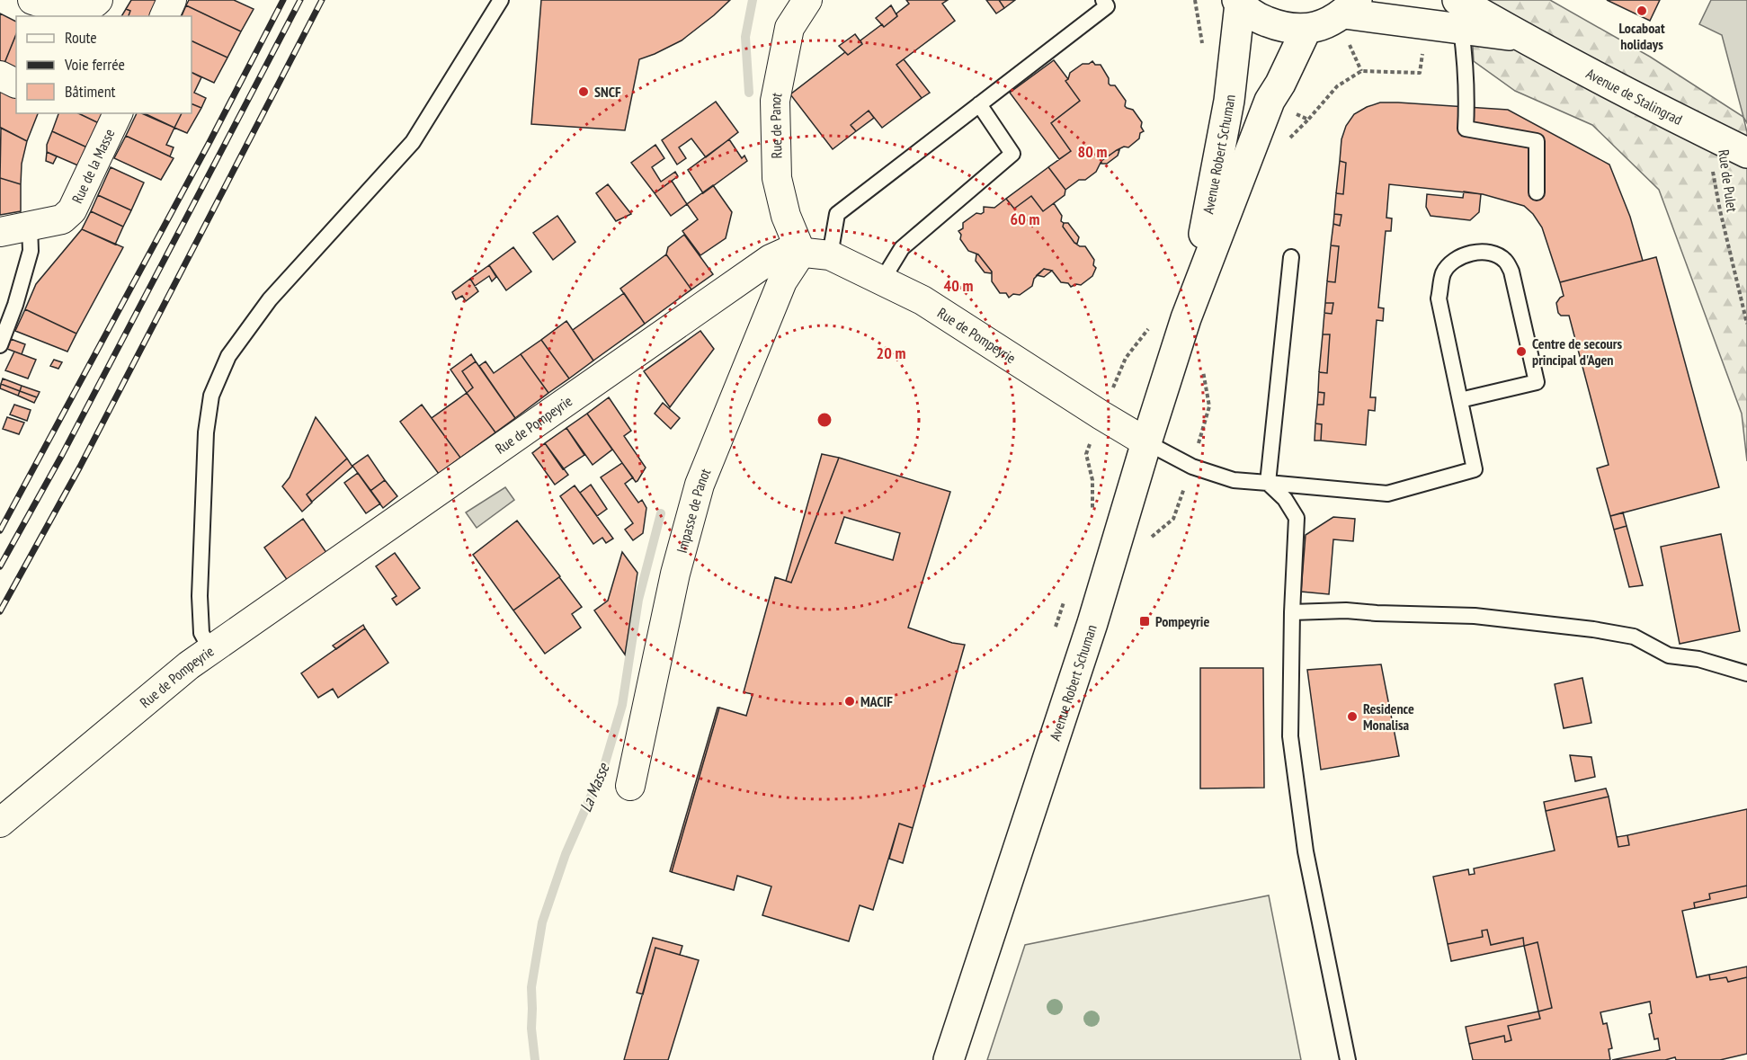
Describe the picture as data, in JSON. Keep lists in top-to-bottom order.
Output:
{
  "streets": {
    "main road": ["Avenue de Stalingrad", "Avenue Robert Schuman"],
    "street": [
      "Rue de Panot",
      "Rue de la Masse",
      "Rue de Pompeyrie",
      "Impasse de Panot"
    ],
    "path": ["Rue de Pulet"]
  },
  "crossings": [
    ["Avenue de Stalingrad", "Rue de Pulet"],
    ["Rue de Panot", "Rue de Pompeyrie"],
    ["Rue de Panot", "Impasse de Panot"],
    ["Avenue Robert Schuman", "Rue de Pompeyrie"],
    ["Rue de Pompeyrie", "Impasse de Panot"]
  ],
  "water": ["La Masse"],
  "places": {
    "other": [
      "Locaboat holidays",
      "SNCF",
      "Centre de secours principal d'Agen",
      "MACIF",
      "Residence Monalisa"
    ],
    "transit": ["Pompeyrie"]
  },
  "legend": ["Route", "Voie ferrée", "Bâtiment"],
  "rings": [
    "80 m",
    "60 m",
    "40 m",
    "20 m"
  ]
}
